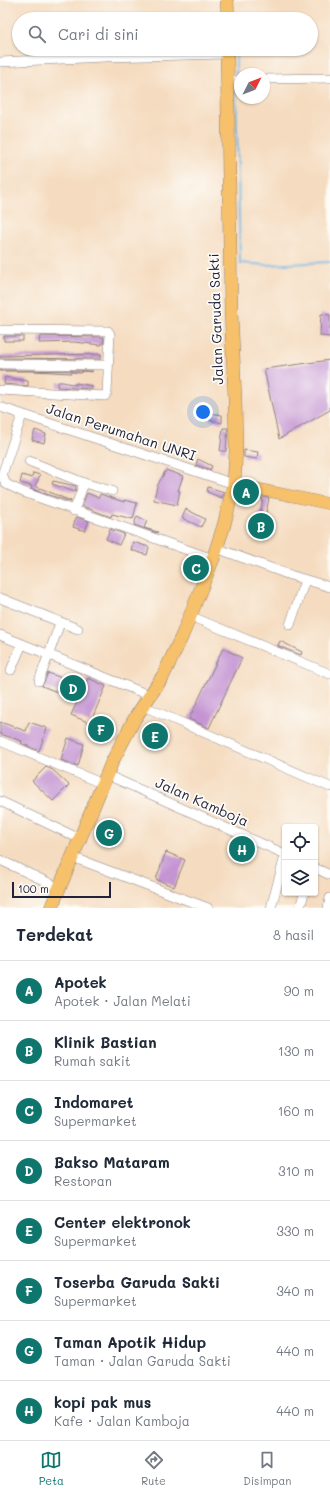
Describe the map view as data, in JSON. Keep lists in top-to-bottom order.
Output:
{
  "streets": {
    "highway": ["Jalan Garuda Sakti"],
    "street": ["Jalan Perumahan UNRI", "Jalan Kamboja"]
  },
  "crossings": [
    ["Jalan Garuda Sakti", "Jalan Perumahan UNRI"],
    ["Jalan Garuda Sakti", "Jalan Kamboja"]
  ],
  "scale_bar": "100 m",
  "north": "top right",
  "page": {
    "search": "Cari di sini",
    "pins": [
      "A",
      "B",
      "C",
      "D",
      "F",
      "E",
      "G",
      "H"
    ],
    "scale": "100 m",
    "heading": ["Terdekat", "8 hasil"],
    "list": [
      {
        "mark": "A",
        "name": "Apotek",
        "note": "Apotek · Jalan Melati",
        "value": "90 m"
      },
      {
        "mark": "B",
        "name": "Klinik Bastian",
        "note": "Rumah sakit",
        "value": "130 m"
      },
      {
        "mark": "C",
        "name": "Indomaret",
        "note": "Supermarket",
        "value": "160 m"
      },
      {
        "mark": "D",
        "name": "Bakso Mataram",
        "note": "Restoran",
        "value": "310 m"
      },
      {
        "mark": "E",
        "name": "Center elektronok",
        "note": "Supermarket",
        "value": "330 m"
      },
      {
        "mark": "F",
        "name": "Toserba Garuda Sakti",
        "note": "Supermarket",
        "value": "340 m"
      },
      {
        "mark": "G",
        "name": "Taman Apotik Hidup",
        "note": "Taman · Jalan Garuda Sakti",
        "value": "440 m"
      },
      {
        "mark": "H",
        "name": "kopi pak mus",
        "note": "Kafe · Jalan Kamboja",
        "value": "440 m"
      }
    ],
    "nav": ["Peta", "Rute", "Disimpan"]
  }
}
